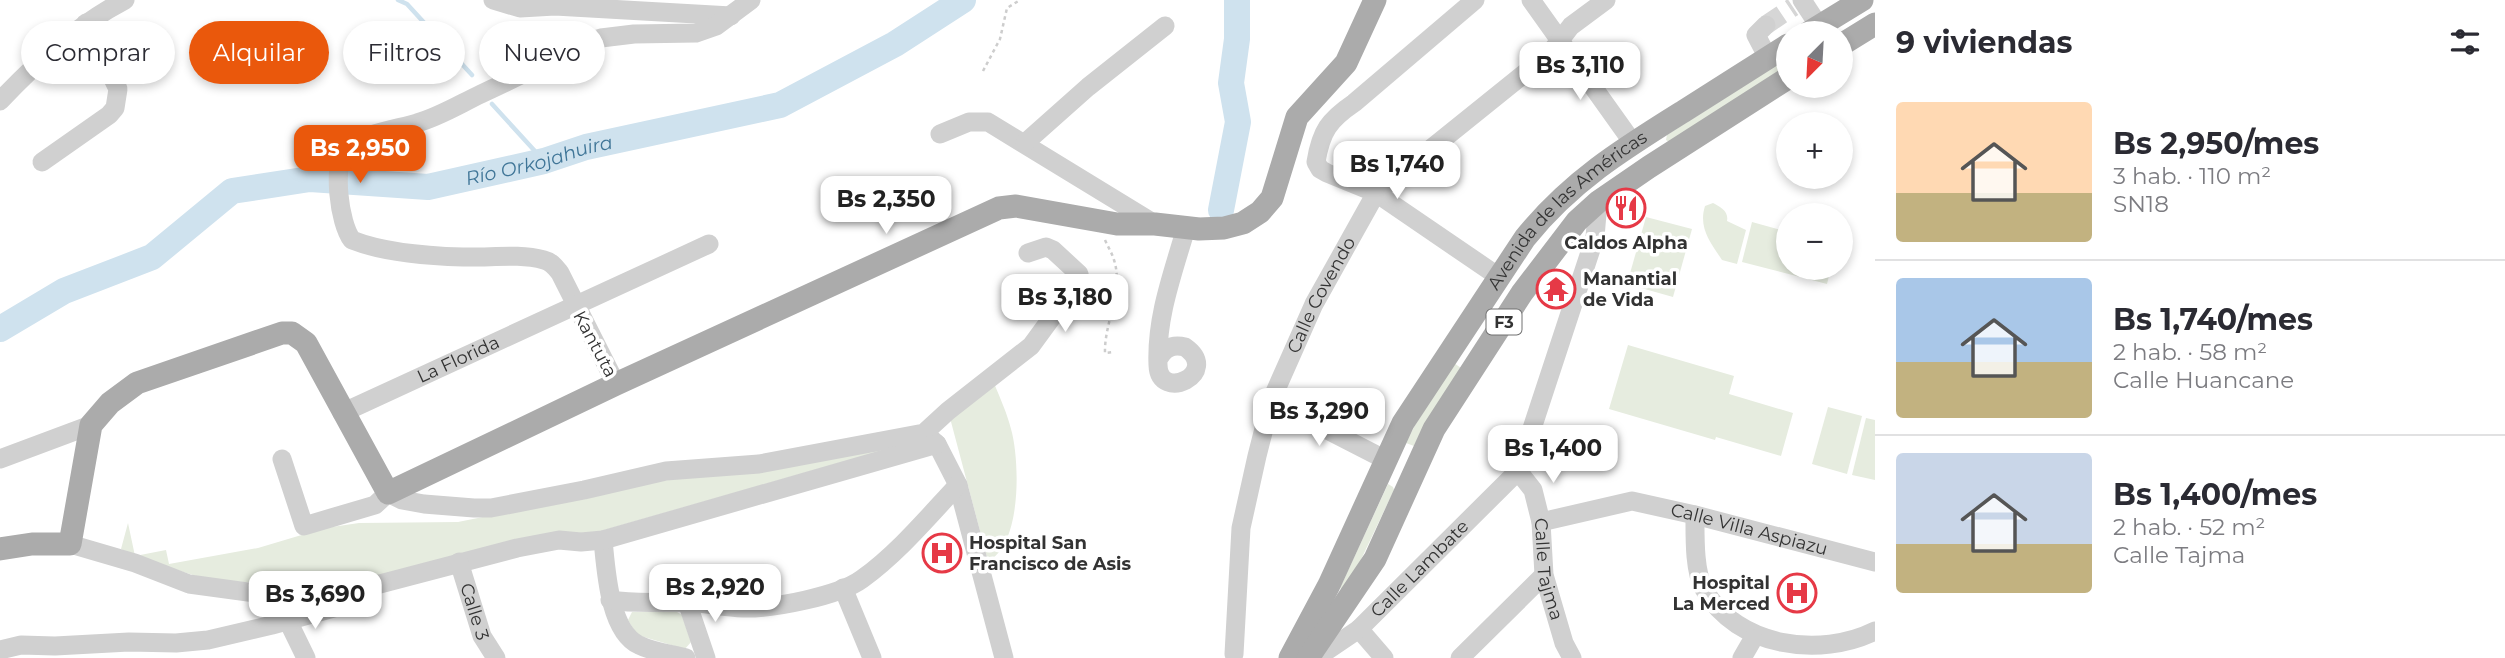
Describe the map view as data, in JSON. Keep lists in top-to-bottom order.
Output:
{
  "streets": {
    "main road": ["Avenida de las Américas", "F3"],
    "street": [
      "Calle Covendo",
      "Kantuta",
      "La Florida",
      "Calle Villa Aspiazu",
      "Calle Lambate",
      "Calle Tajma",
      "Calle 3"
    ]
  },
  "crossings": [
    ["Avenida de las Américas", "Calle Lambate"],
    ["Kantuta", "La Florida"],
    ["Calle Villa Aspiazu", "Calle Tajma"],
    ["Calle Lambate", "Calle Tajma"]
  ],
  "water": ["Río Orkojahuira"],
  "places": {
    "restaurant": ["Caldos Alpha"],
    "temple": ["Manantial de Vida"],
    "hospital": ["Hospital San Francisco de Asis", "Hospital La Merced"]
  },
  "north": "bottom left",
  "page": {
    "heading": "9 viviendas",
    "map_buttons": ["+", "−"],
    "chip": [
      "Comprar",
      "Alquilar",
      "Filtros",
      "Nuevo"
    ],
    "price": [
      "Bs 3,110",
      "Bs 2,950",
      "Bs 1,740",
      "Bs 2,350",
      "Bs 3,180",
      "Bs 3,290",
      "Bs 1,400",
      "Bs 2,920",
      "Bs 3,690"
    ],
    "list": [
      {
        "name": "Bs 2,950/mes",
        "note": "3 hab. · 110 m² · SN18"
      },
      {
        "name": "Bs 1,740/mes",
        "note": "2 hab. · 58 m² · Calle Huancane"
      },
      {
        "name": "Bs 1,400/mes",
        "note": "2 hab. · 52 m² · Calle Tajma"
      }
    ]
  }
}
